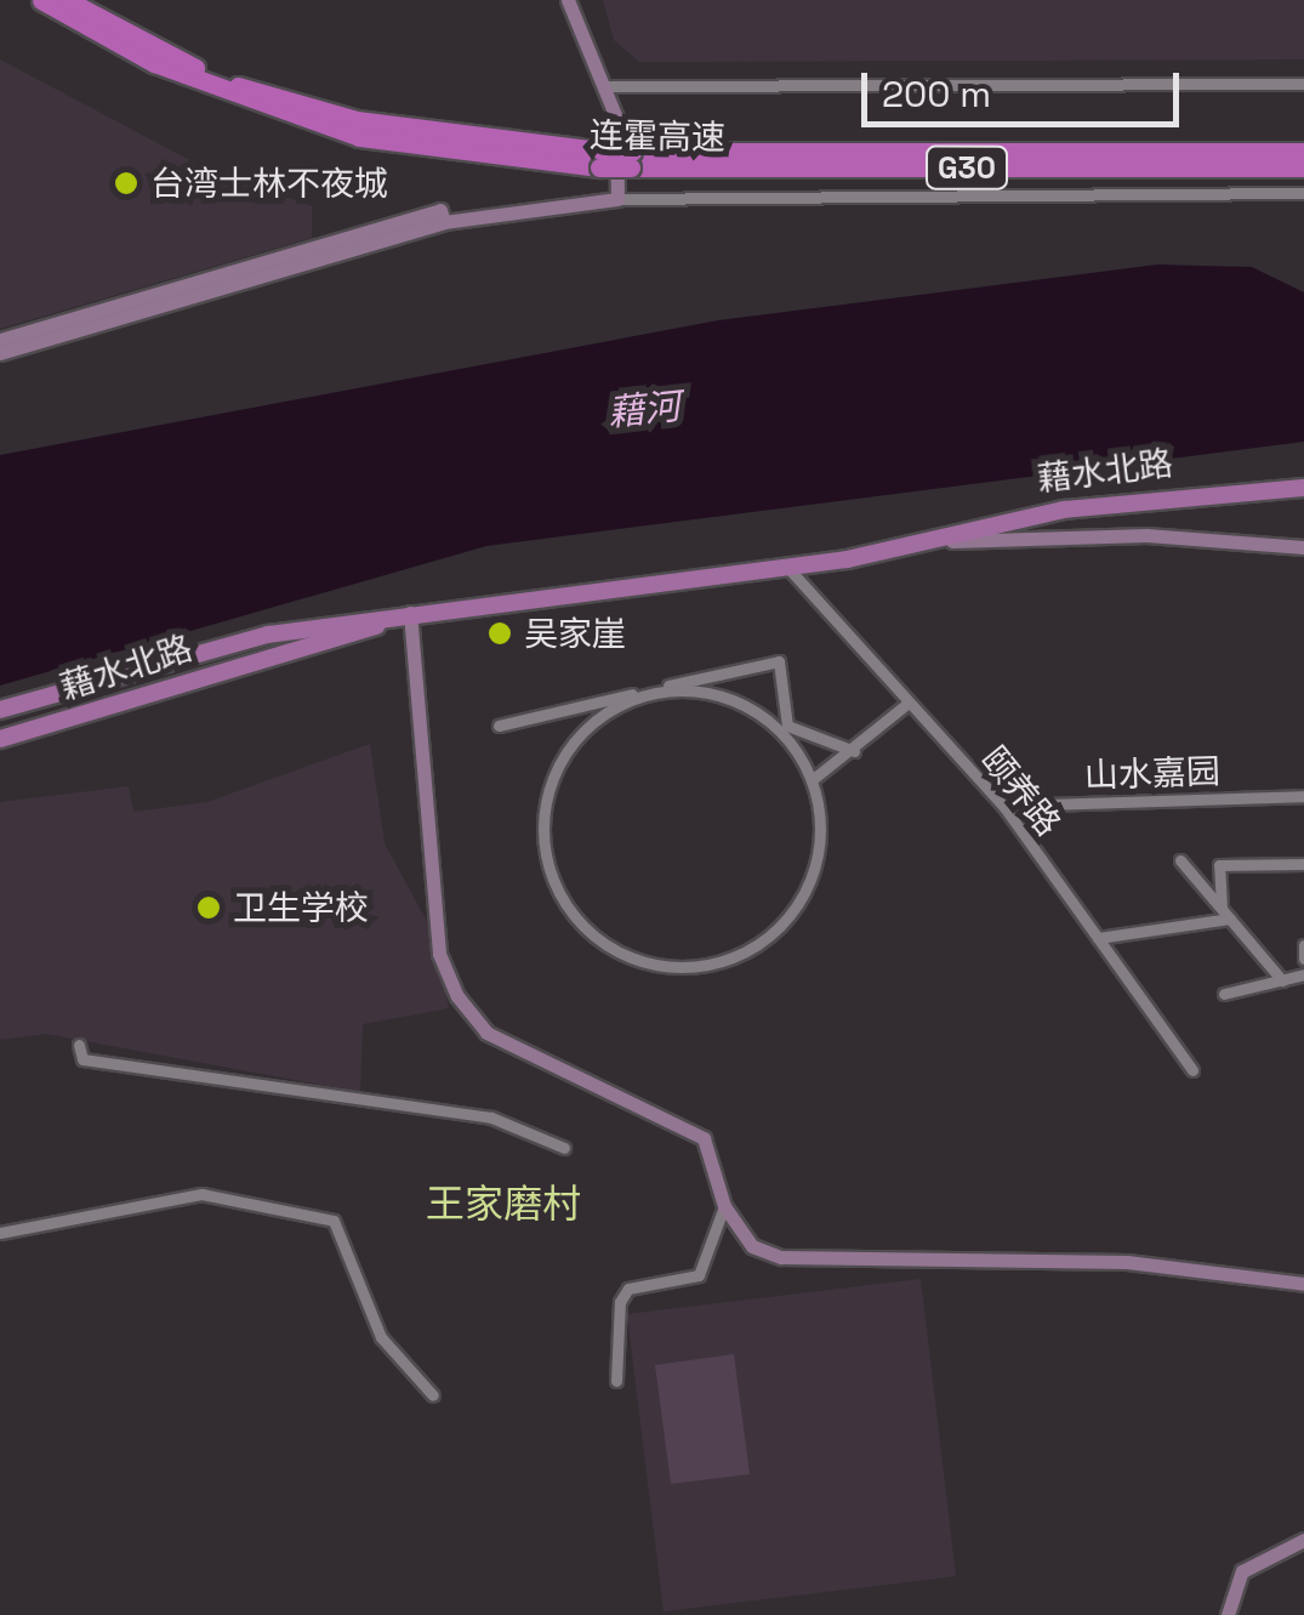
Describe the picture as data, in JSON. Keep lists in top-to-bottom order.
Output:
{
  "streets": {
    "highway": ["连霍高速", "G30"],
    "main road": ["藉水北路"],
    "street": ["山水嘉园", "颐养路"]
  },
  "crossings": [
    ["藉水北路", "颐养路"],
    ["山水嘉园", "颐养路"]
  ],
  "districts": ["王家磨村"],
  "water": ["藉河"],
  "places": ["台湾士林不夜城", "吴家崖", "卫生学校"],
  "scale_bar": "200 m"
}
